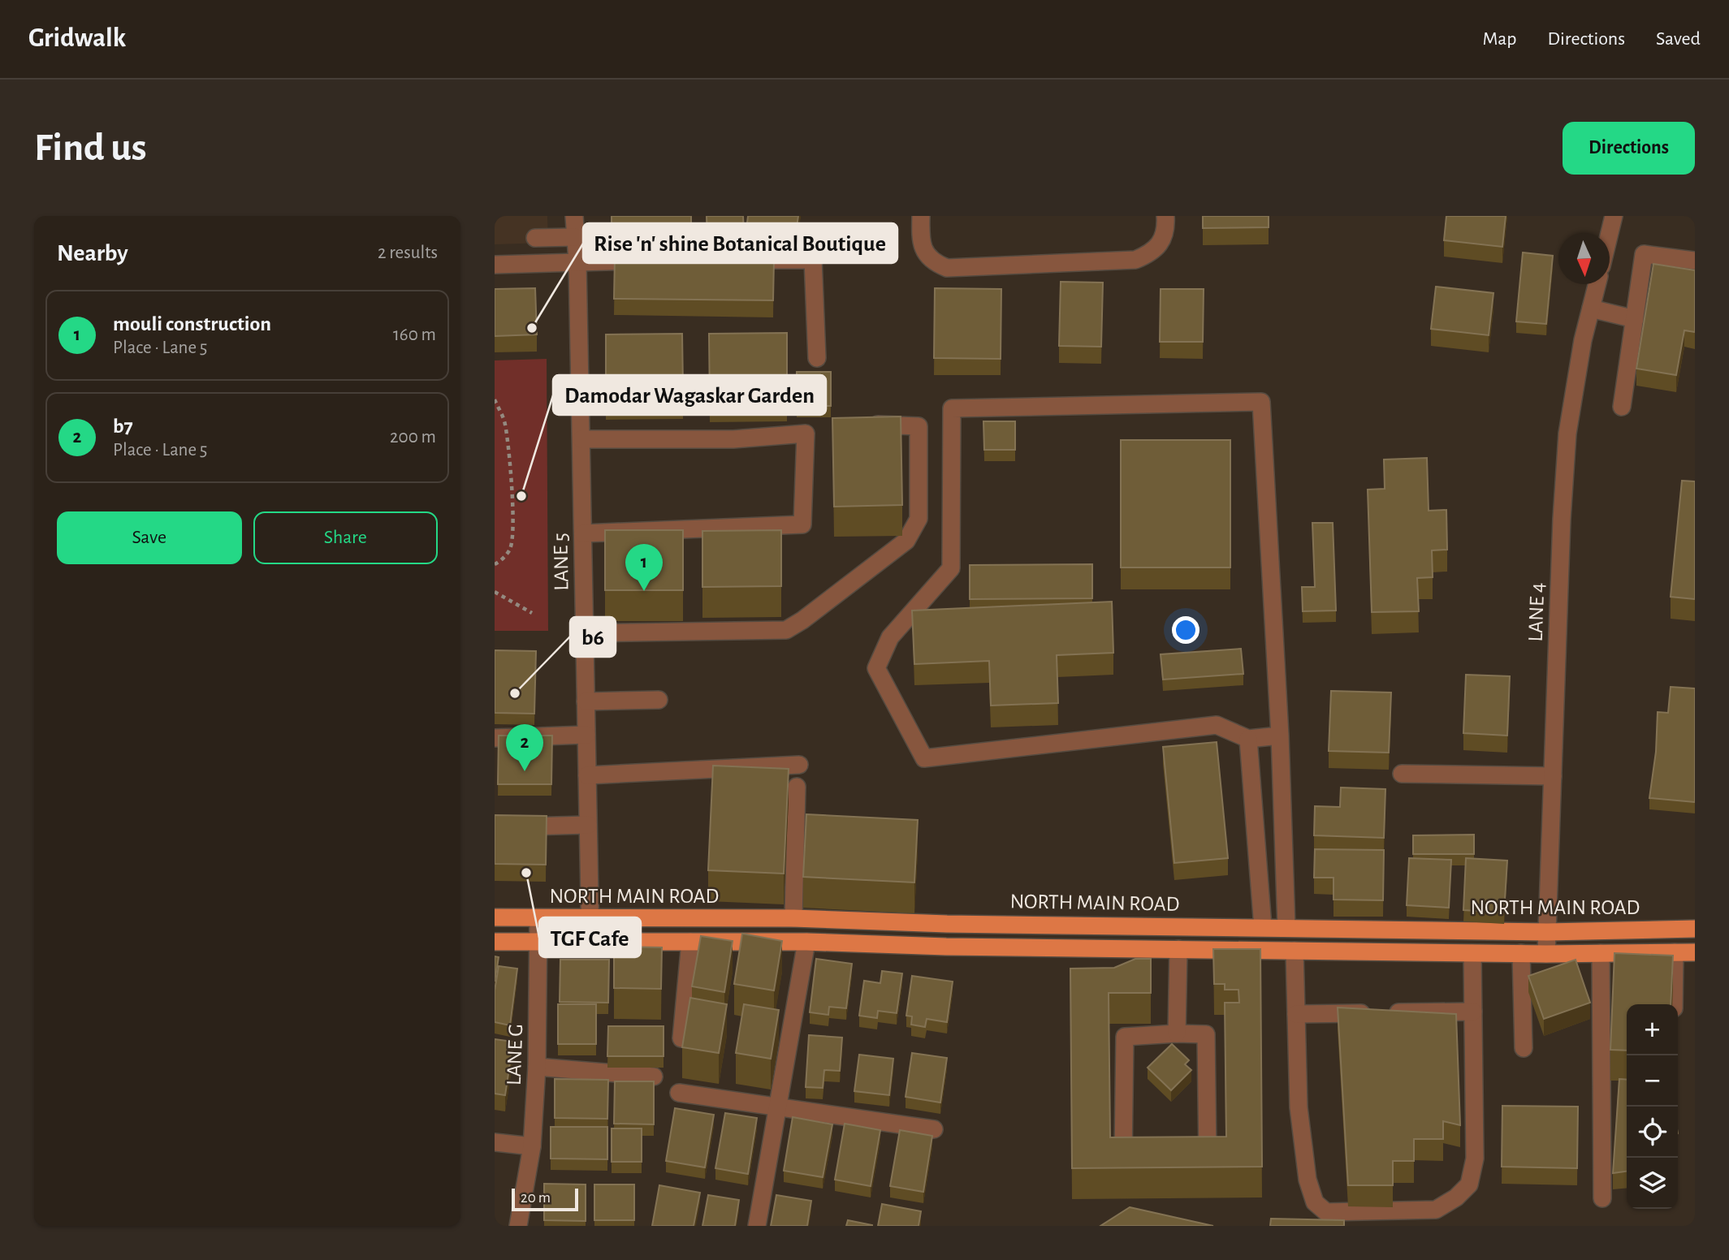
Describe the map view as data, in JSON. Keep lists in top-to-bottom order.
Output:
{
  "streets": {
    "main road": ["NORTH MAIN ROAD"],
    "street": ["LANE 5", "LANE 4", "LANE G"]
  },
  "crossings": [
    ["LANE 5", "NORTH MAIN ROAD"],
    ["LANE 4", "NORTH MAIN ROAD"],
    ["NORTH MAIN ROAD", "LANE G"]
  ],
  "places": [
    "Rise 'n' shine Botanical Boutique",
    "Damodar Wagaskar Garden",
    "b6",
    "TGF Cafe"
  ],
  "scale_bar": "20 m",
  "north": "bottom",
  "page": {
    "header": "Gridwalk",
    "nav": ["Map", "Directions", "Saved"],
    "buttons": [
      "Directions",
      ["Save", "Share"]
    ],
    "title": "Find us",
    "heading": ["Nearby", "2 results"],
    "list": [
      {
        "mark": "1",
        "name": "mouli construction",
        "note": "Place · Lane 5",
        "value": "160 m"
      },
      {
        "mark": "2",
        "name": "b7",
        "note": "Place · Lane 5",
        "value": "200 m"
      }
    ],
    "pins": ["1", "2"],
    "map_buttons": ["+", "−"],
    "scale": "20 m"
  }
}
